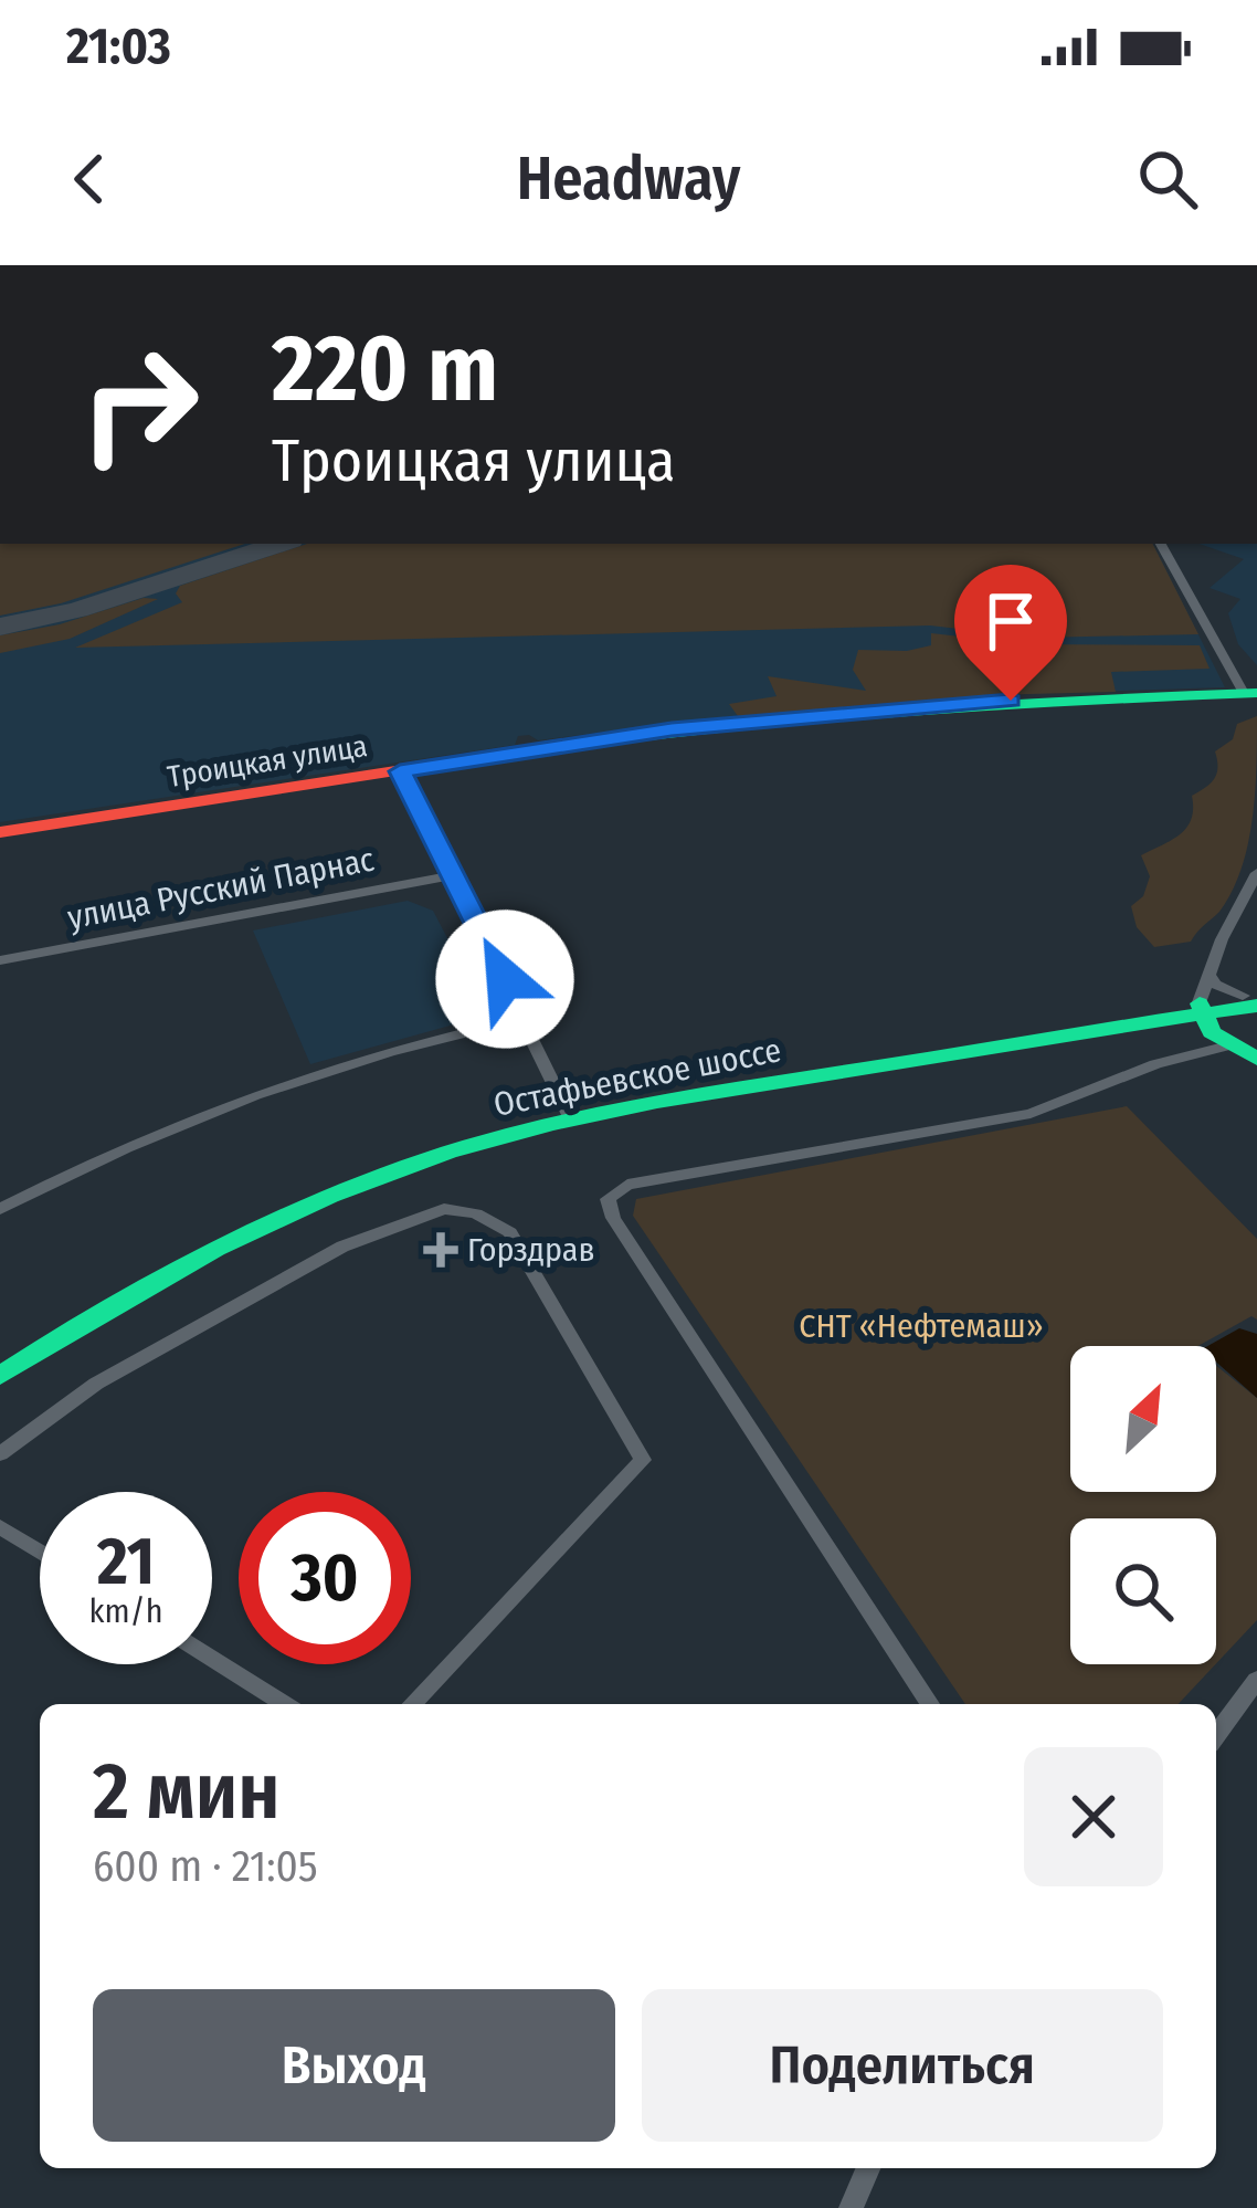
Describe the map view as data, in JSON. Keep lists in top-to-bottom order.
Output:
{
  "streets": {
    "main road": ["Троицкая улица", "Остафьевское шоссе"],
    "street": ["улица Русский Парнас"]
  },
  "parks": ["СНТ «Нефтемаш»"],
  "places": {
    "health": ["Горздрав"]
  },
  "north": "top right",
  "page": {
    "status": "21:03",
    "header": "Headway",
    "turn": ["220 m", "Троицкая улица"],
    "speed": "21 km/h",
    "limit": "30",
    "heading": ["2 мин", "600 m · 21:05"],
    "buttons": ["Выход", "Поделиться"]
  }
}
